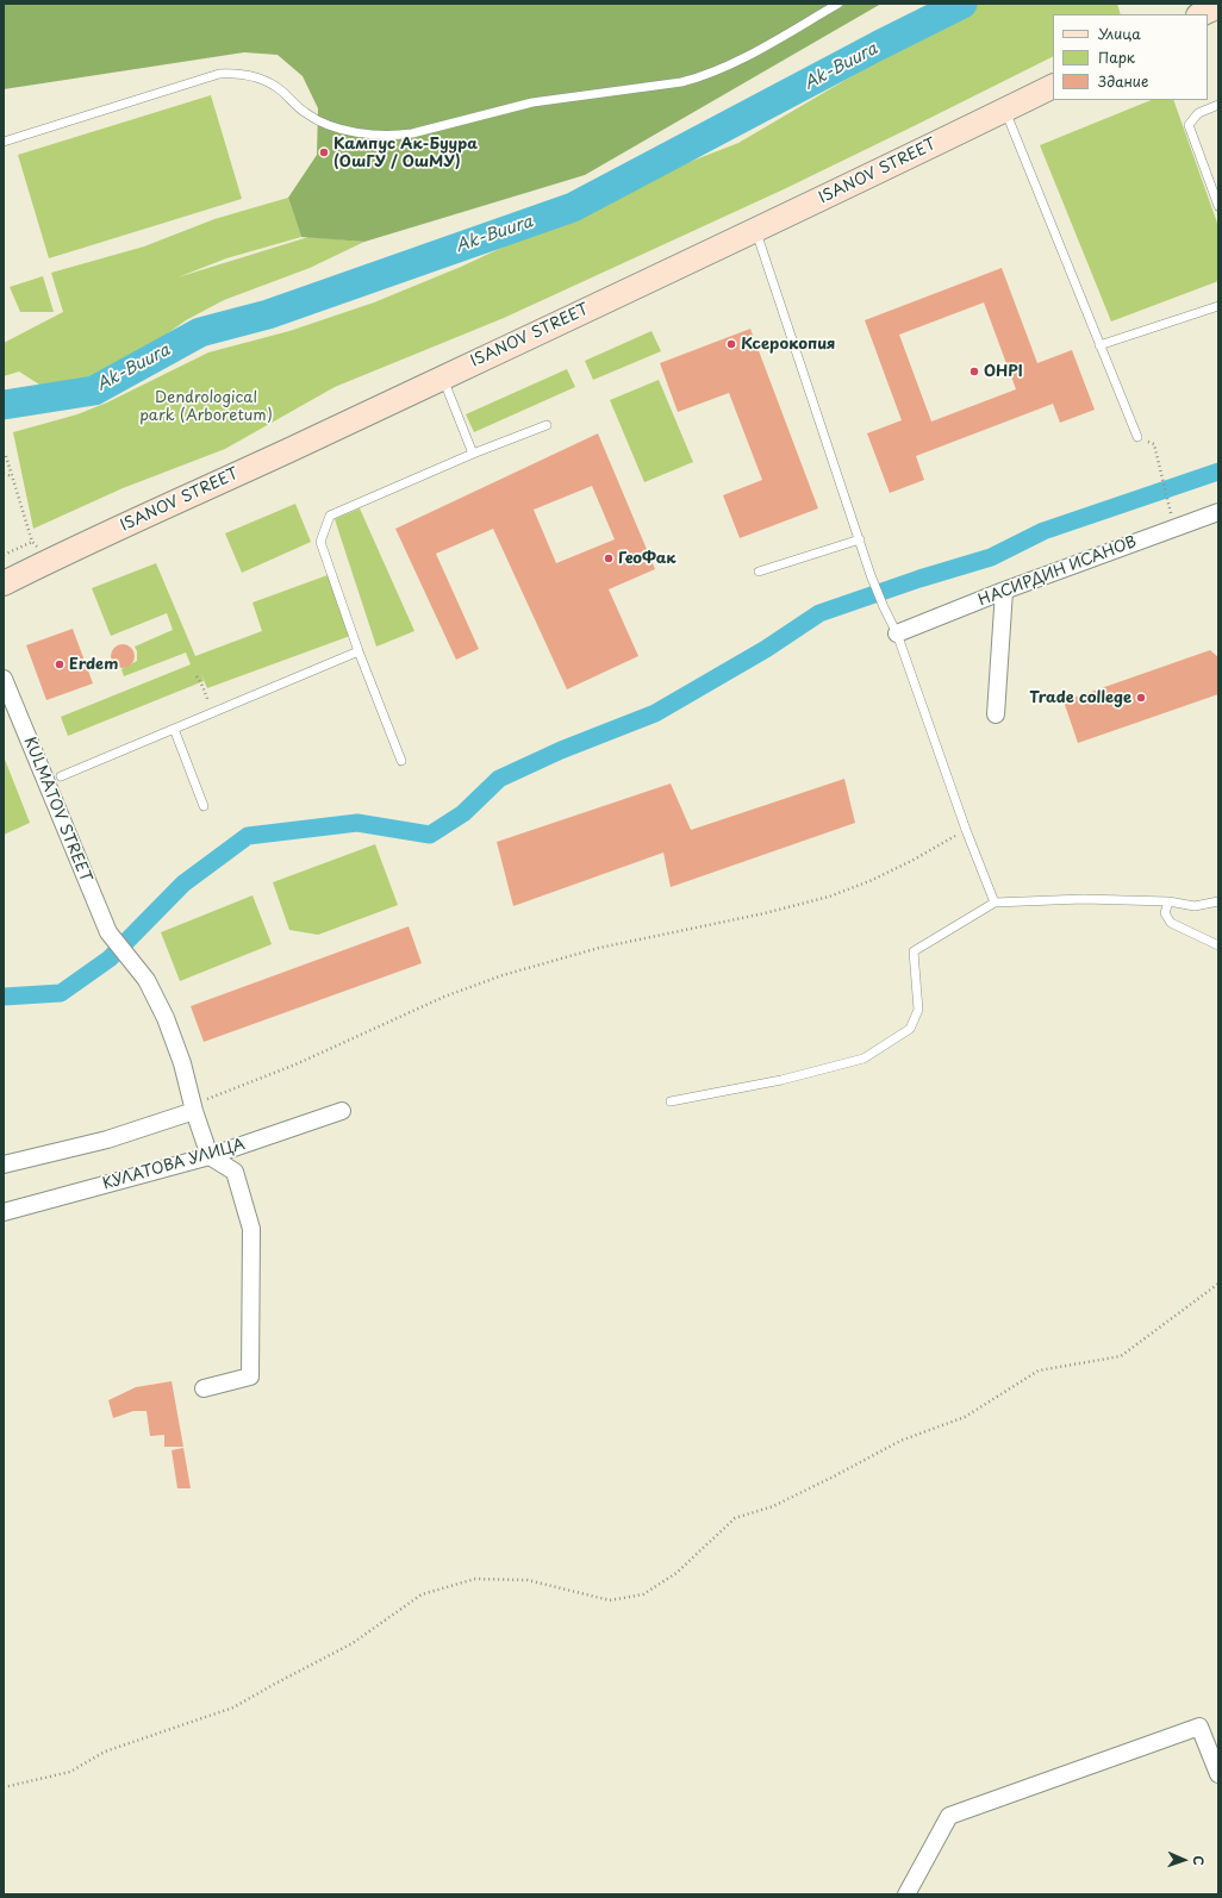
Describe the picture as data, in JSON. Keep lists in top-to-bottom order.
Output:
{
  "streets": {
    "main road": ["ISANOV STREET"],
    "street": ["НАСИРДИН ИСАНОВ", "KULMATOV STREET", "КУЛАТОВА УЛИЦА"]
  },
  "crossings": [
    ["KULMATOV STREET", "КУЛАТОВА УЛИЦА"]
  ],
  "water": ["Ak-Buura"],
  "parks": ["Dendrological park (Arboretum)"],
  "places": [
    "Кампус Ак-Буура (ОшГУ / ОшМУ)",
    "Ксерокопия",
    "OHPI",
    "ГеоФак",
    "Erdem",
    "Trade college"
  ],
  "legend": ["Улица", "Парк", "Здание"],
  "north": "right"
}
